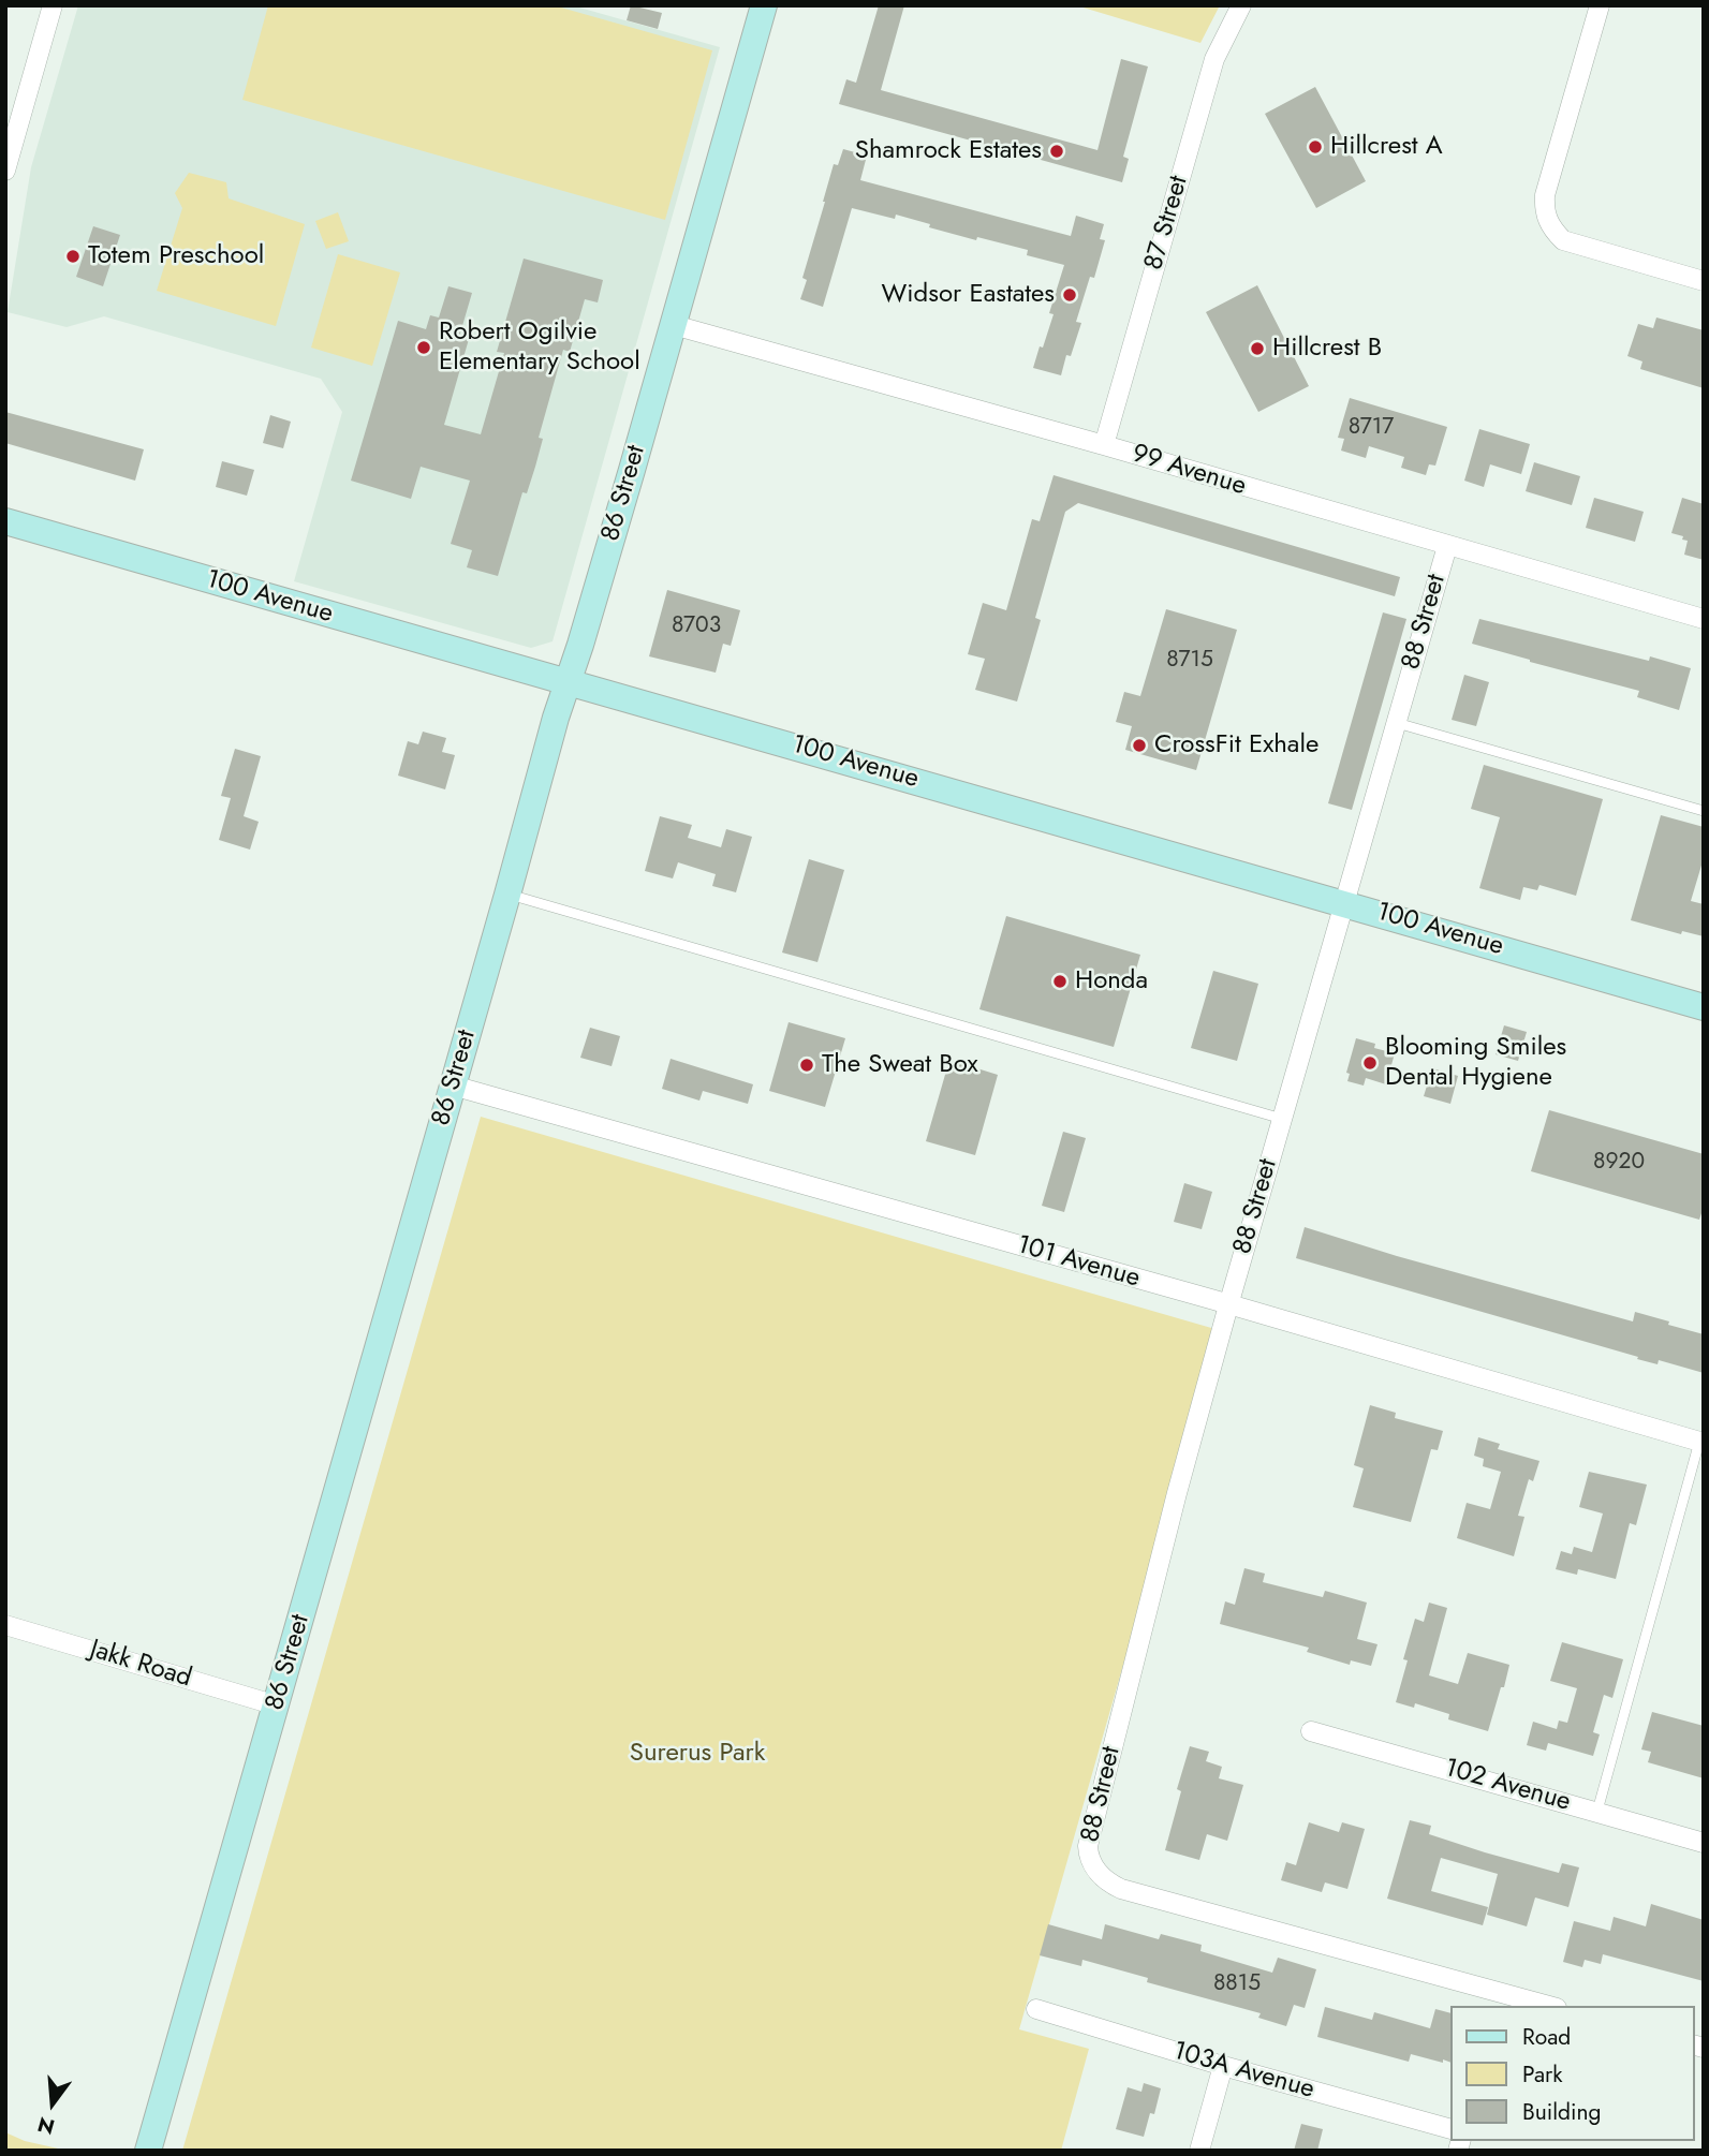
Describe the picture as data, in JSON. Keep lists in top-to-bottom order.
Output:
{
  "streets": {
    "main road": ["86 Street", "100 Avenue"],
    "street": [
      "87 Street",
      "99 Avenue",
      "88 Street",
      "101 Avenue",
      "Jakk Road",
      "102 Avenue",
      "103A Avenue"
    ]
  },
  "crossings": [
    ["87 Street", "99 Avenue"],
    ["99 Avenue", "86 Street"],
    ["99 Avenue", "88 Street"],
    ["86 Street", "100 Avenue"],
    ["86 Street", "101 Avenue"],
    ["86 Street", "Jakk Road"],
    ["100 Avenue", "88 Street"],
    ["88 Street", "101 Avenue"]
  ],
  "parks": ["Surerus Park"],
  "places": [
    "Hillcrest A",
    "Shamrock Estates",
    "Totem Preschool",
    "Widsor Eastates",
    "Robert Ogilvie Elementary School",
    "Hillcrest B",
    "CrossFit Exhale",
    "Honda",
    "Blooming Smiles Dental Hygiene",
    "The Sweat Box"
  ],
  "house_numbers": [
    "8717",
    "8703",
    "8715",
    "8920",
    "8815"
  ],
  "legend": ["Road", "Park", "Building"],
  "north": "bottom"
}
